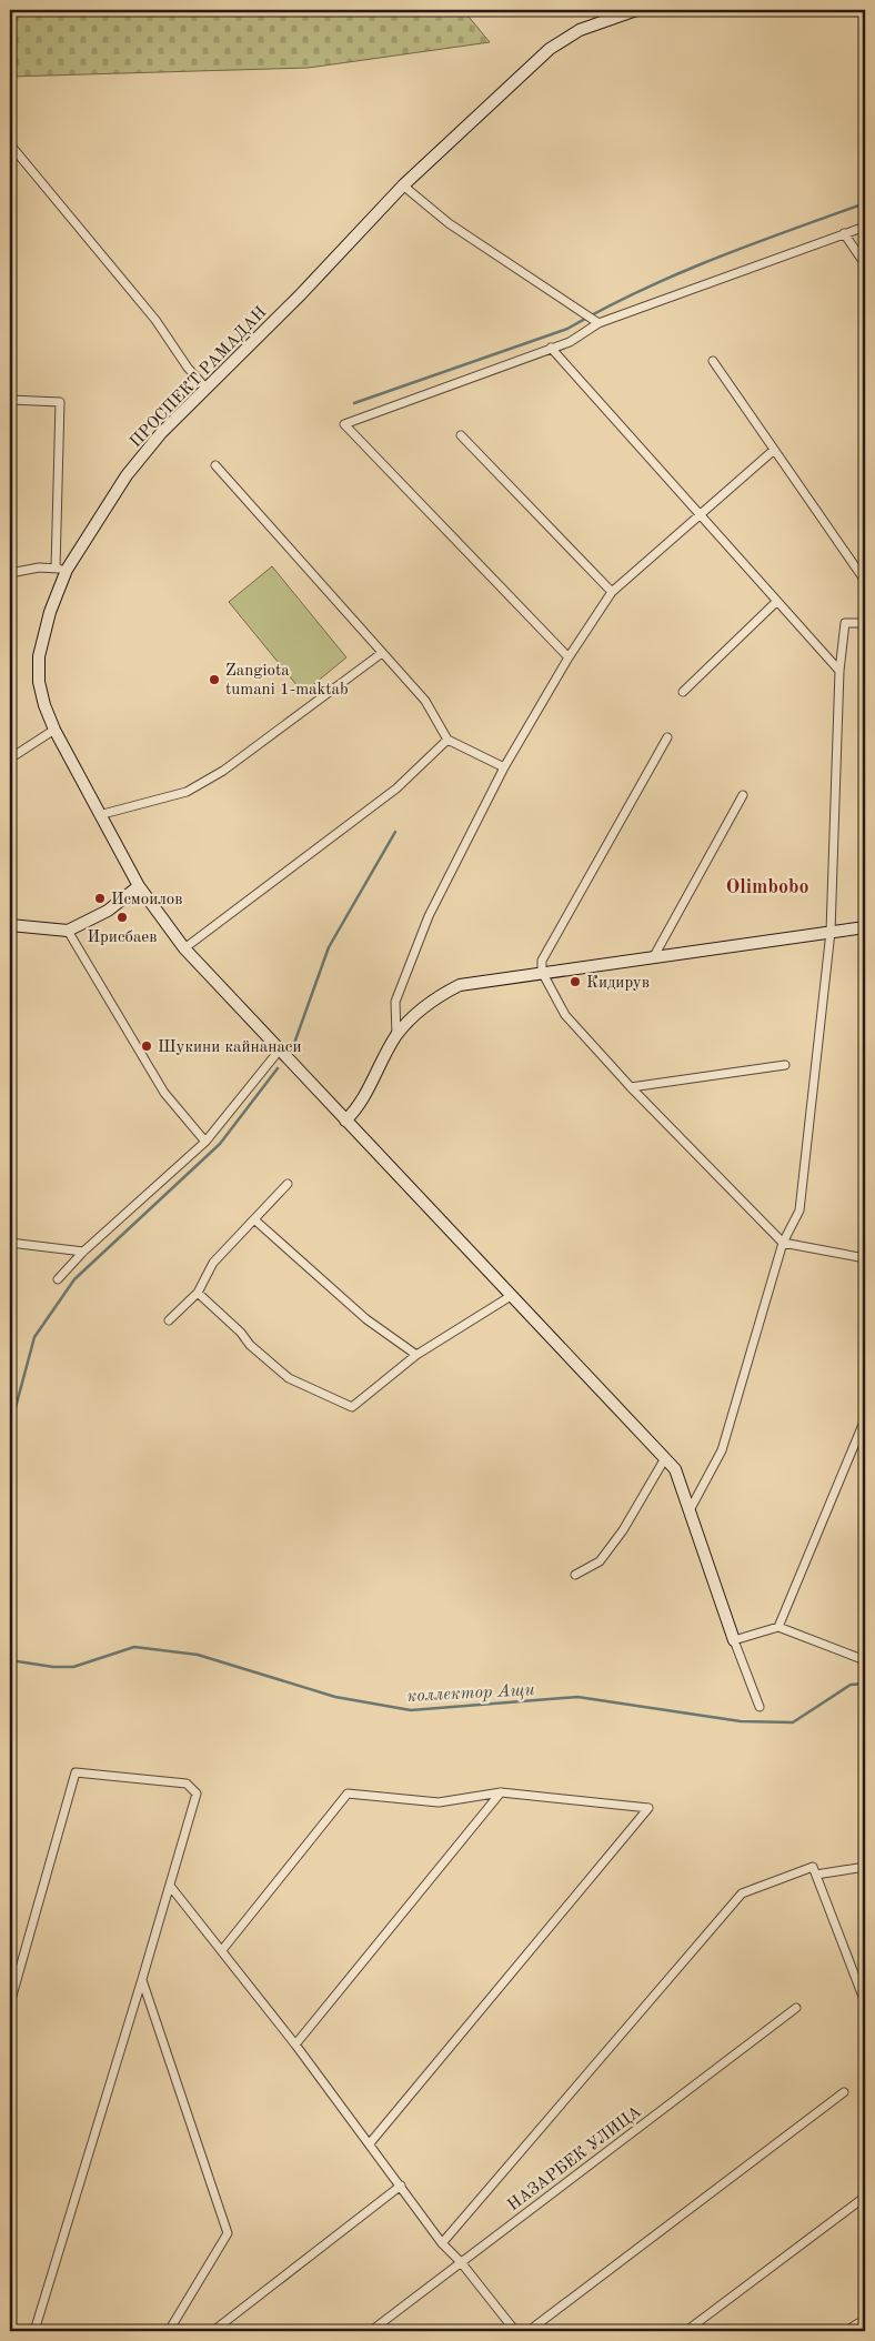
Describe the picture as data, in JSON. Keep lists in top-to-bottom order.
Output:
{
  "streets": {
    "main road": ["ПРОСПЕКТ РАМАДАН"],
    "street": ["НАЗАРБЕК УЛИЦА"]
  },
  "districts": ["Olimbobo"],
  "water": ["коллектор Ащи"],
  "places": [
    "Zangiota tumani 1-maktab",
    "Исмоилов",
    "Ирисбаев",
    "Кидирув",
    "Шукини кайнанаси"
  ]
}
